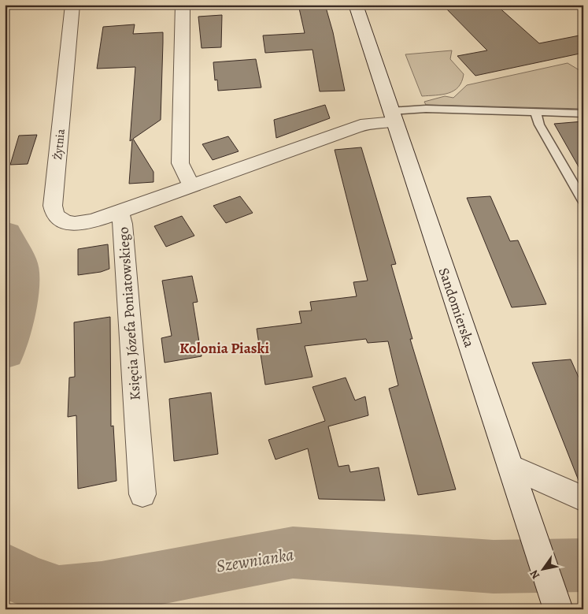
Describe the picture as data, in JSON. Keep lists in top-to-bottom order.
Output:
{
  "streets": {
    "street": ["Żytnia", "Sandomierska", "Księcia Józefa Poniatowskiego"]
  },
  "crossings": [
    ["Żytnia", "Księcia Józefa Poniatowskiego"],
    ["Sandomierska", "Księcia Józefa Poniatowskiego"]
  ],
  "districts": ["Kolonia Piaski"],
  "water": ["Szewnianka"],
  "north": "bottom left"
}
